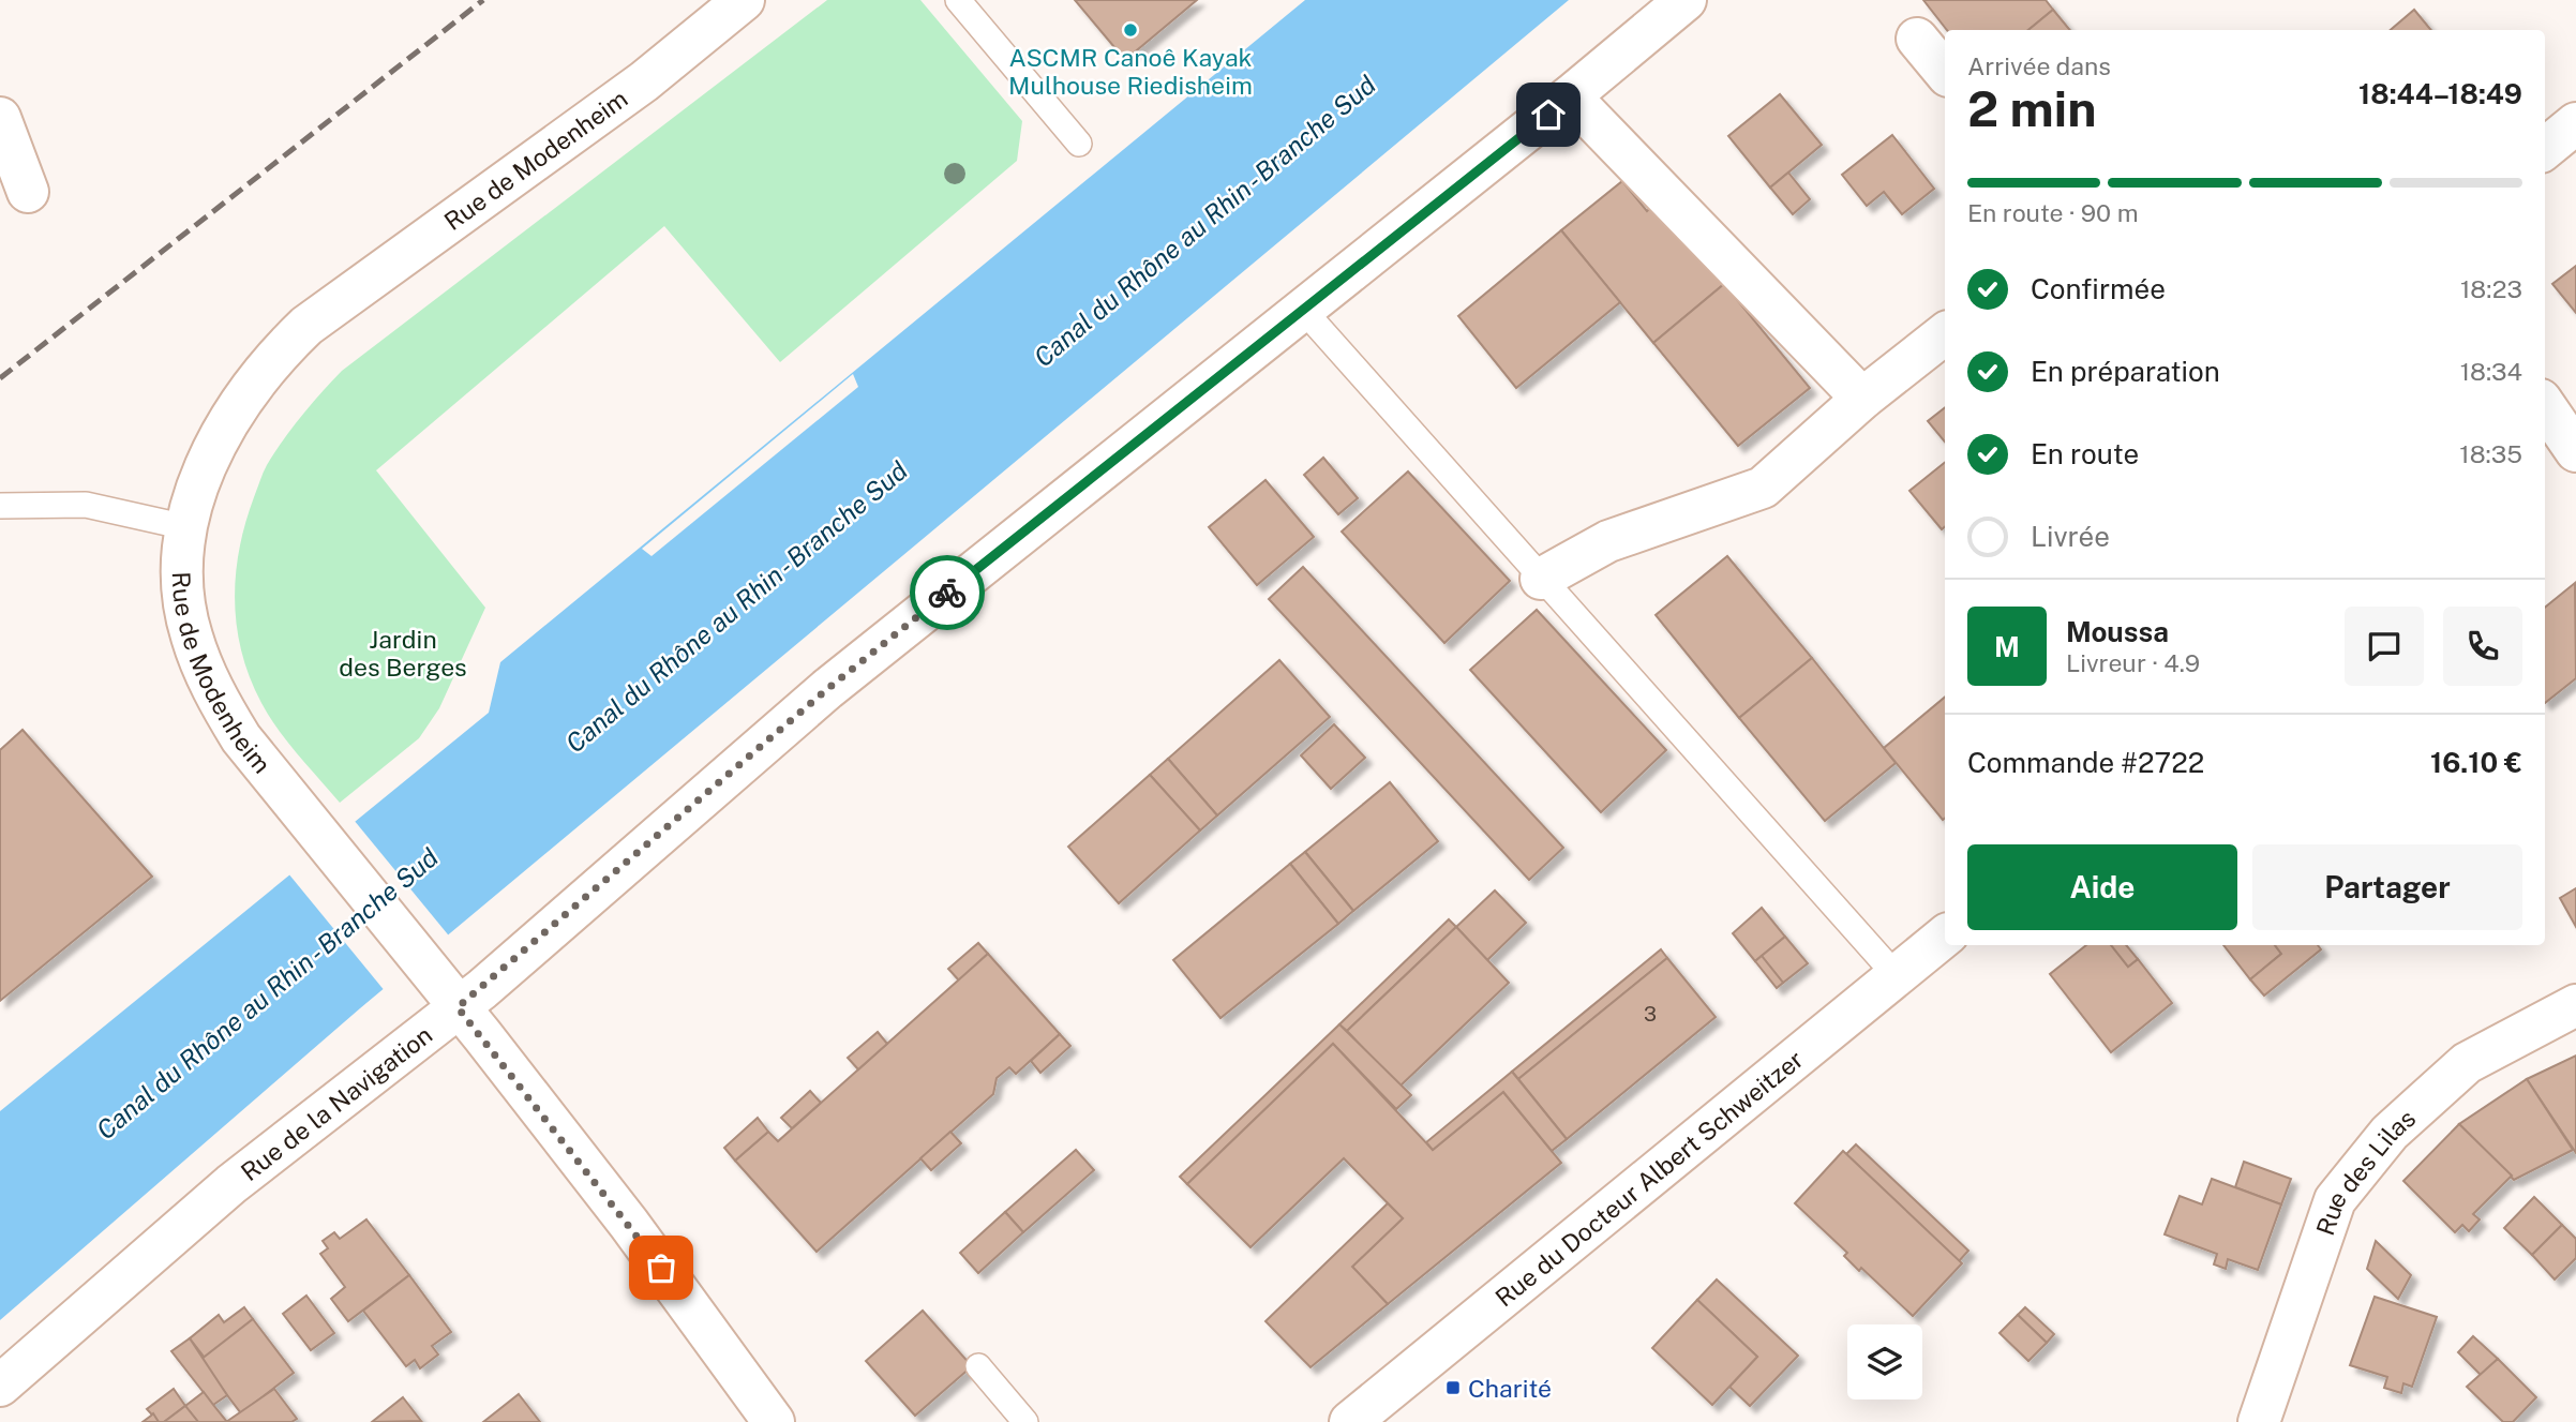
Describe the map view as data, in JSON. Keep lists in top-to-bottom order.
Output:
{
  "streets": {
    "street": [
      "Rue de Modenheim",
      "Rue de la Navigation",
      "Rue des Lilas",
      "Rue du Docteur Albert Schweitzer"
    ]
  },
  "crossings": [
    ["Rue de Modenheim", "Rue de la Navigation"]
  ],
  "water": ["Canal du Rhône au Rhin - Branche Sud"],
  "parks": ["Jardin des Berges"],
  "places": {
    "other": ["ASCMR Canoê Kayak Mulhouse Riedisheim"],
    "transit": ["Charité"]
  },
  "house_numbers": ["3"],
  "page": {
    "heading": ["2 min", "Arrivée dans", "18:44–18:49"],
    "panel": [
      "Moussa",
      "Livreur · 4.9",
      "Commande #2722",
      "16.10 €"
    ],
    "bar": "En route · 90 m",
    "list": [
      ["Confirmée", "18:23"],
      ["En préparation", "18:34"],
      ["En route", "18:35"],
      "Livrée"
    ],
    "round": "M",
    "buttons": ["Aide", "Partager"]
  }
}
